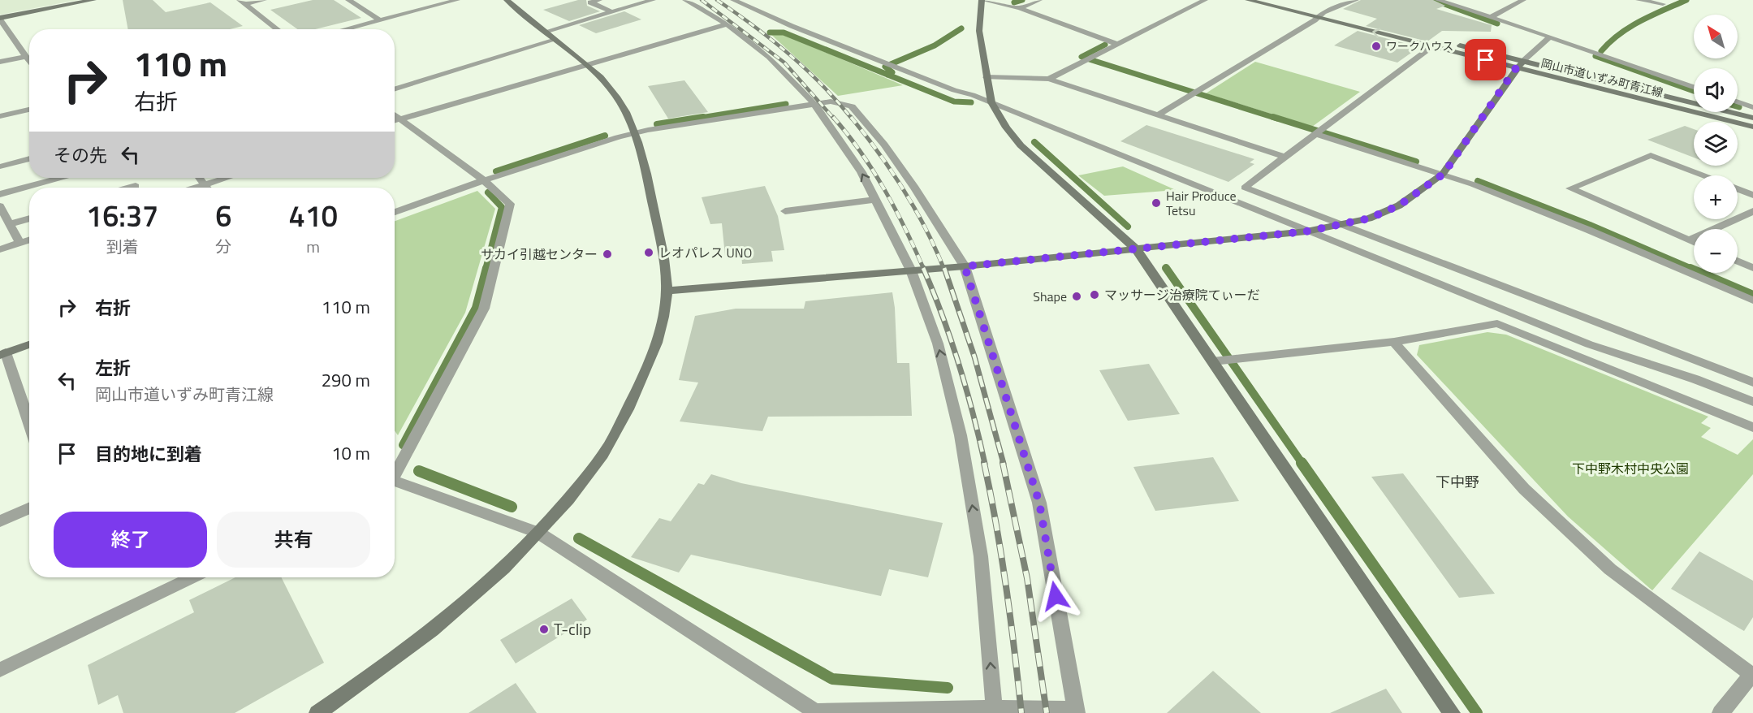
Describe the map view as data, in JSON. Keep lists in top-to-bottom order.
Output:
{
  "streets": {
    "street": ["岡山市道いずみ町青江線"]
  },
  "districts": ["下中野"],
  "parks": ["下中野木村中央公園"],
  "places": [
    "ワークハウス",
    "Hair Produce Tetsu",
    "レオパレス UNO",
    "サカイ引越センター",
    "マッサージ治療院てぃーだ",
    "Shape",
    "T-clip"
  ],
  "north": "top left",
  "page": {
    "map_buttons": ["+", "−"],
    "turn": ["110 m", "右折"],
    "then": "その先",
    "eta": [
      "16:37",
      "到着",
      "6",
      "分",
      "410",
      "m"
    ],
    "list": [
      {
        "name": "右折",
        "value": "110 m"
      },
      {
        "name": "左折",
        "note": "岡山市道いずみ町青江線",
        "value": "290 m"
      },
      {
        "name": "目的地に到着",
        "value": "10 m"
      }
    ],
    "buttons": ["終了", "共有"]
  }
}
